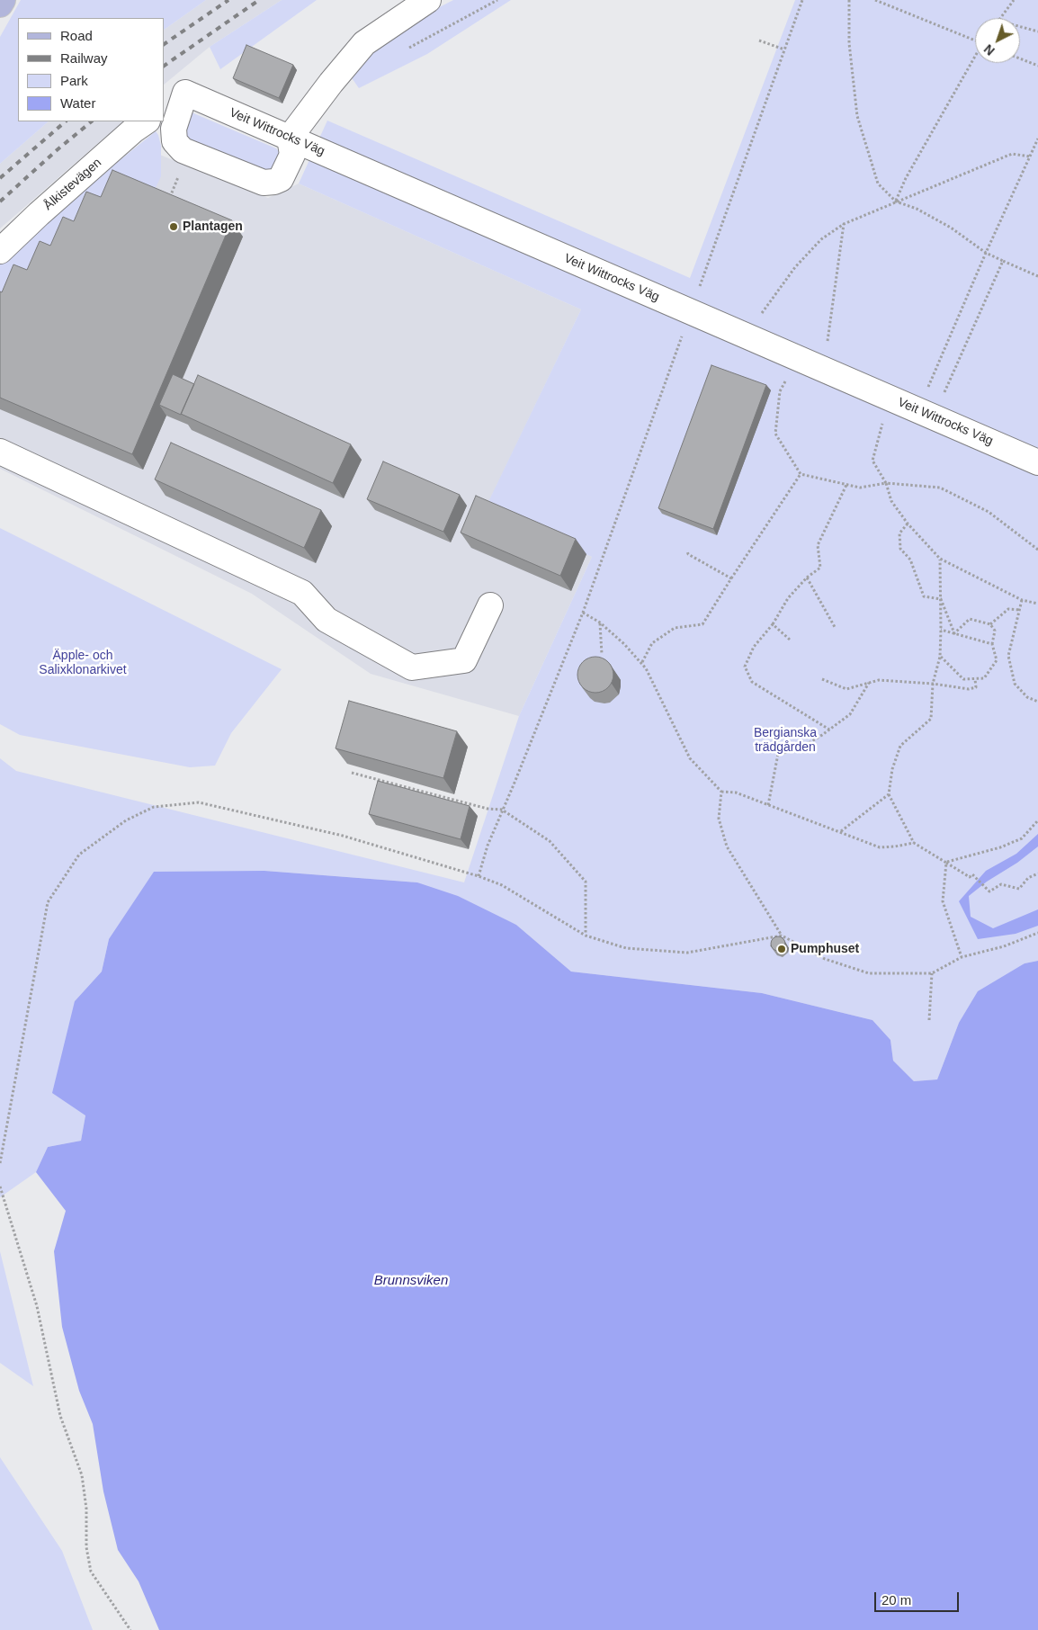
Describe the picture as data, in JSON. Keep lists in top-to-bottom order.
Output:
{
  "streets": {
    "street": ["Veit Wittrocks Väg", "Ålkistevägen"]
  },
  "water": ["Brunnsviken"],
  "parks": ["Äpple- och Salixklonarkivet", "Bergianska trädgården"],
  "places": ["Plantagen", "Pumphuset"],
  "legend": [
    "Road",
    "Railway",
    "Park",
    "Water"
  ],
  "scale_bar": "20 m",
  "north": "bottom left"
}
